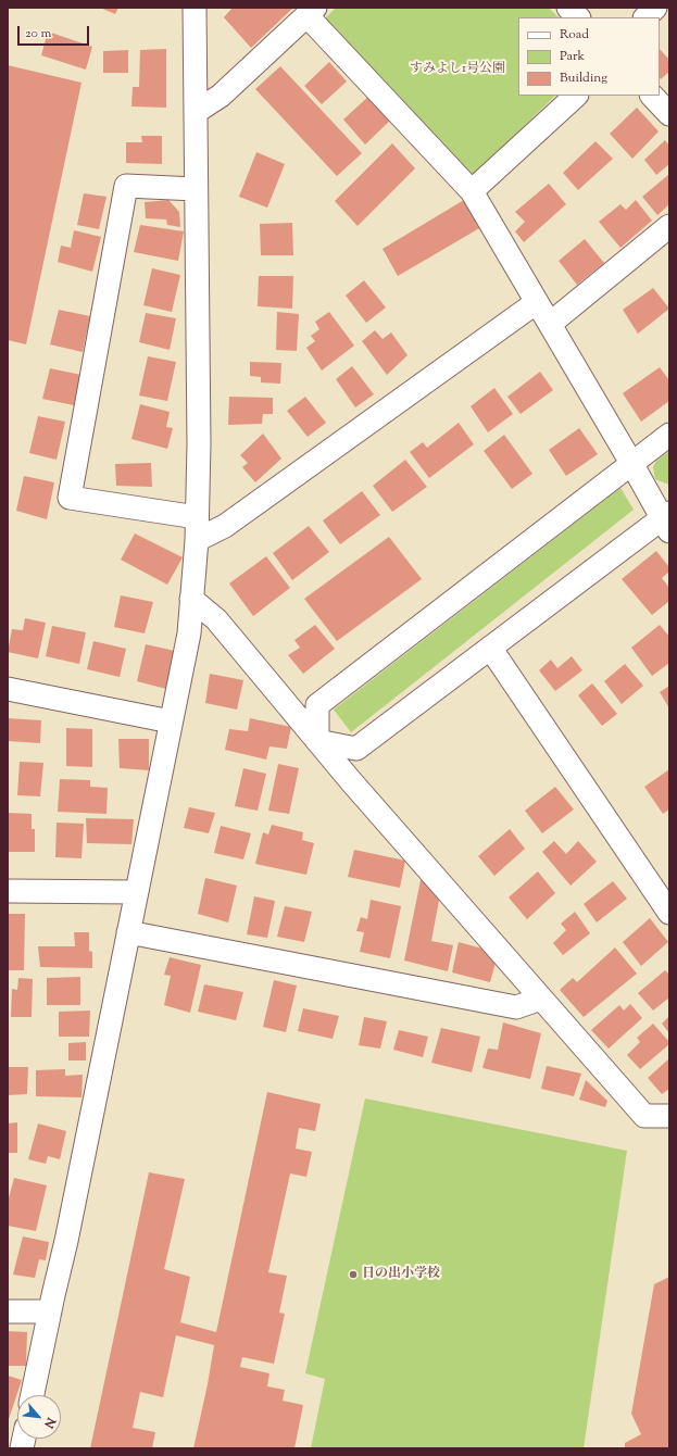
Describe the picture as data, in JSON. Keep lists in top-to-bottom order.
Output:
{
  "parks": ["すみよし1号公園"],
  "places": ["日の出小学校"],
  "legend": ["Road", "Park", "Building"],
  "scale_bar": "20 m",
  "north": "bottom right"
}
